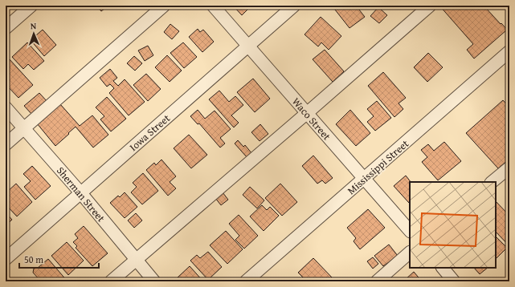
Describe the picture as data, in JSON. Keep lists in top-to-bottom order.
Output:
{
  "streets": {
    "street": [
      "Waco Street",
      "Iowa Street",
      "Mississippi Street",
      "Sherman Street"
    ]
  },
  "crossings": [
    ["Waco Street", "Iowa Street"],
    ["Waco Street", "Mississippi Street"],
    ["Iowa Street", "Sherman Street"]
  ],
  "scale_bar": "50 m",
  "north": "top"
}
